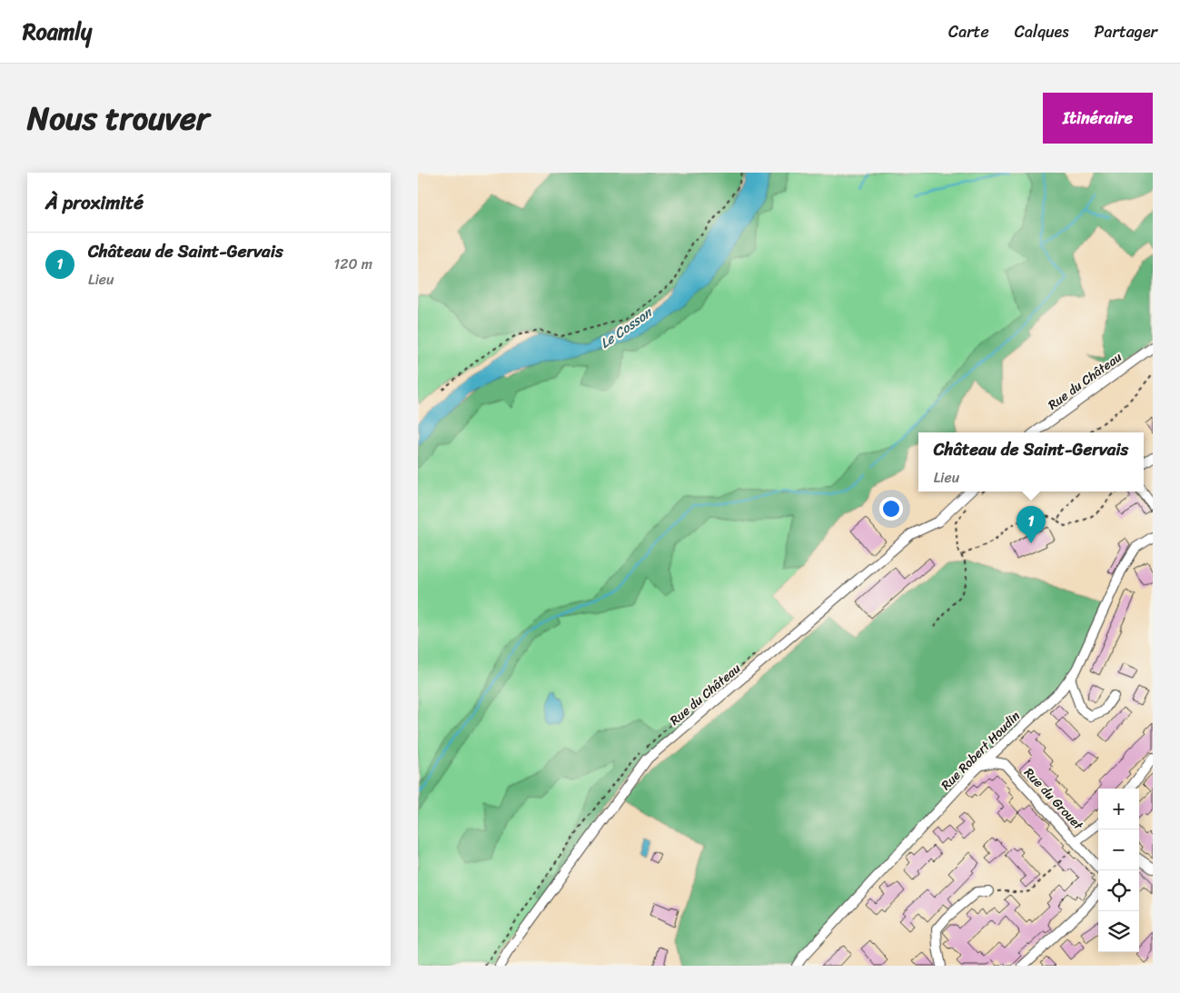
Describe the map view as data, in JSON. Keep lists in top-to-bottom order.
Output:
{
  "streets": {
    "street": ["Rue du Château", "Rue Robert Houdin", "Rue du Grouet"]
  },
  "water": ["Le Cosson"],
  "page": {
    "header": "Roamly",
    "nav": ["Carte", "Calques", "Partager"],
    "title": "Nous trouver",
    "buttons": "Itinéraire",
    "heading": "À proximité",
    "list": [
      {
        "mark": "1",
        "name": "Château de Saint-Gervais",
        "note": "Lieu",
        "value": "120 m"
      }
    ],
    "popup": ["Château de Saint-Gervais", "Lieu"],
    "pins": "1",
    "map_buttons": ["+", "−"]
  }
}
